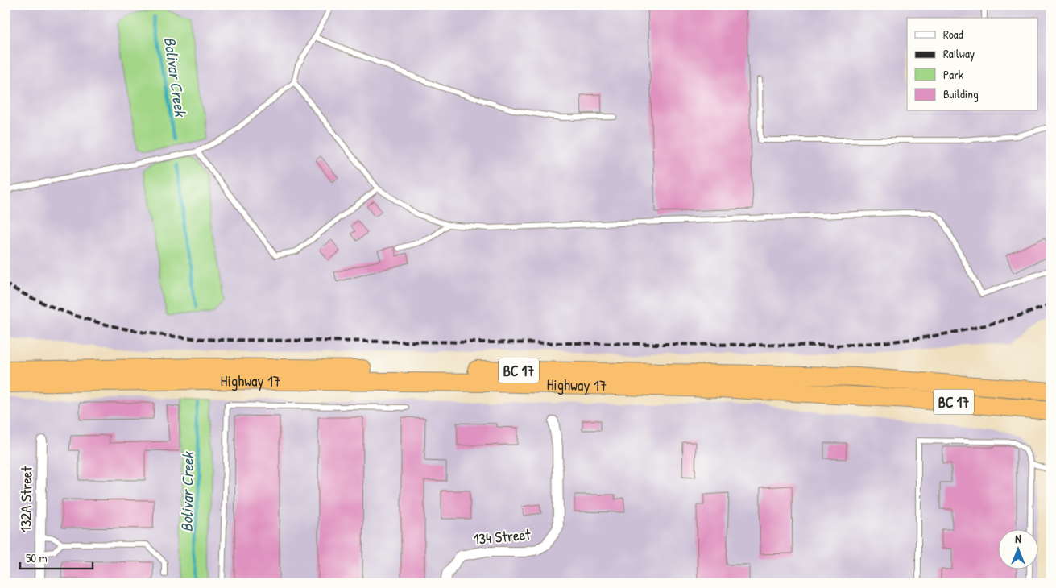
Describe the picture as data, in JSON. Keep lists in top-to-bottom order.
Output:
{
  "streets": {
    "highway": ["BC 17", "Highway 17"],
    "street": ["132A Street", "134 Street"]
  },
  "water": ["Bolivar Creek"],
  "legend": [
    "Road",
    "Railway",
    "Park",
    "Building"
  ],
  "scale_bar": "50 m",
  "north": "top"
}
